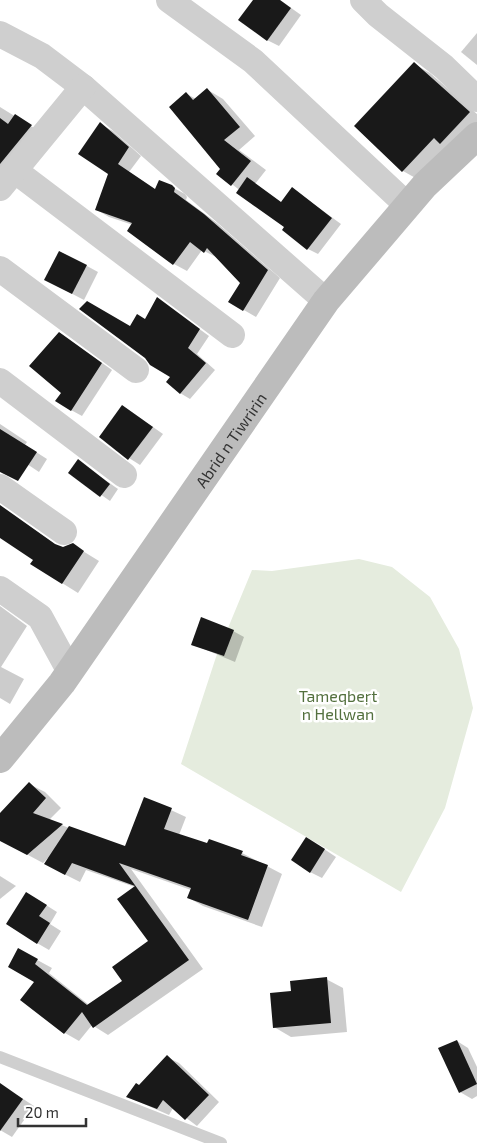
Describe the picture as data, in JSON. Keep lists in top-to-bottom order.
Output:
{
  "streets": {
    "street": ["Abrid n Tiwririn"]
  },
  "parks": ["Tameqbeṛt n Hellwan"],
  "scale_bar": "20 m"
}
